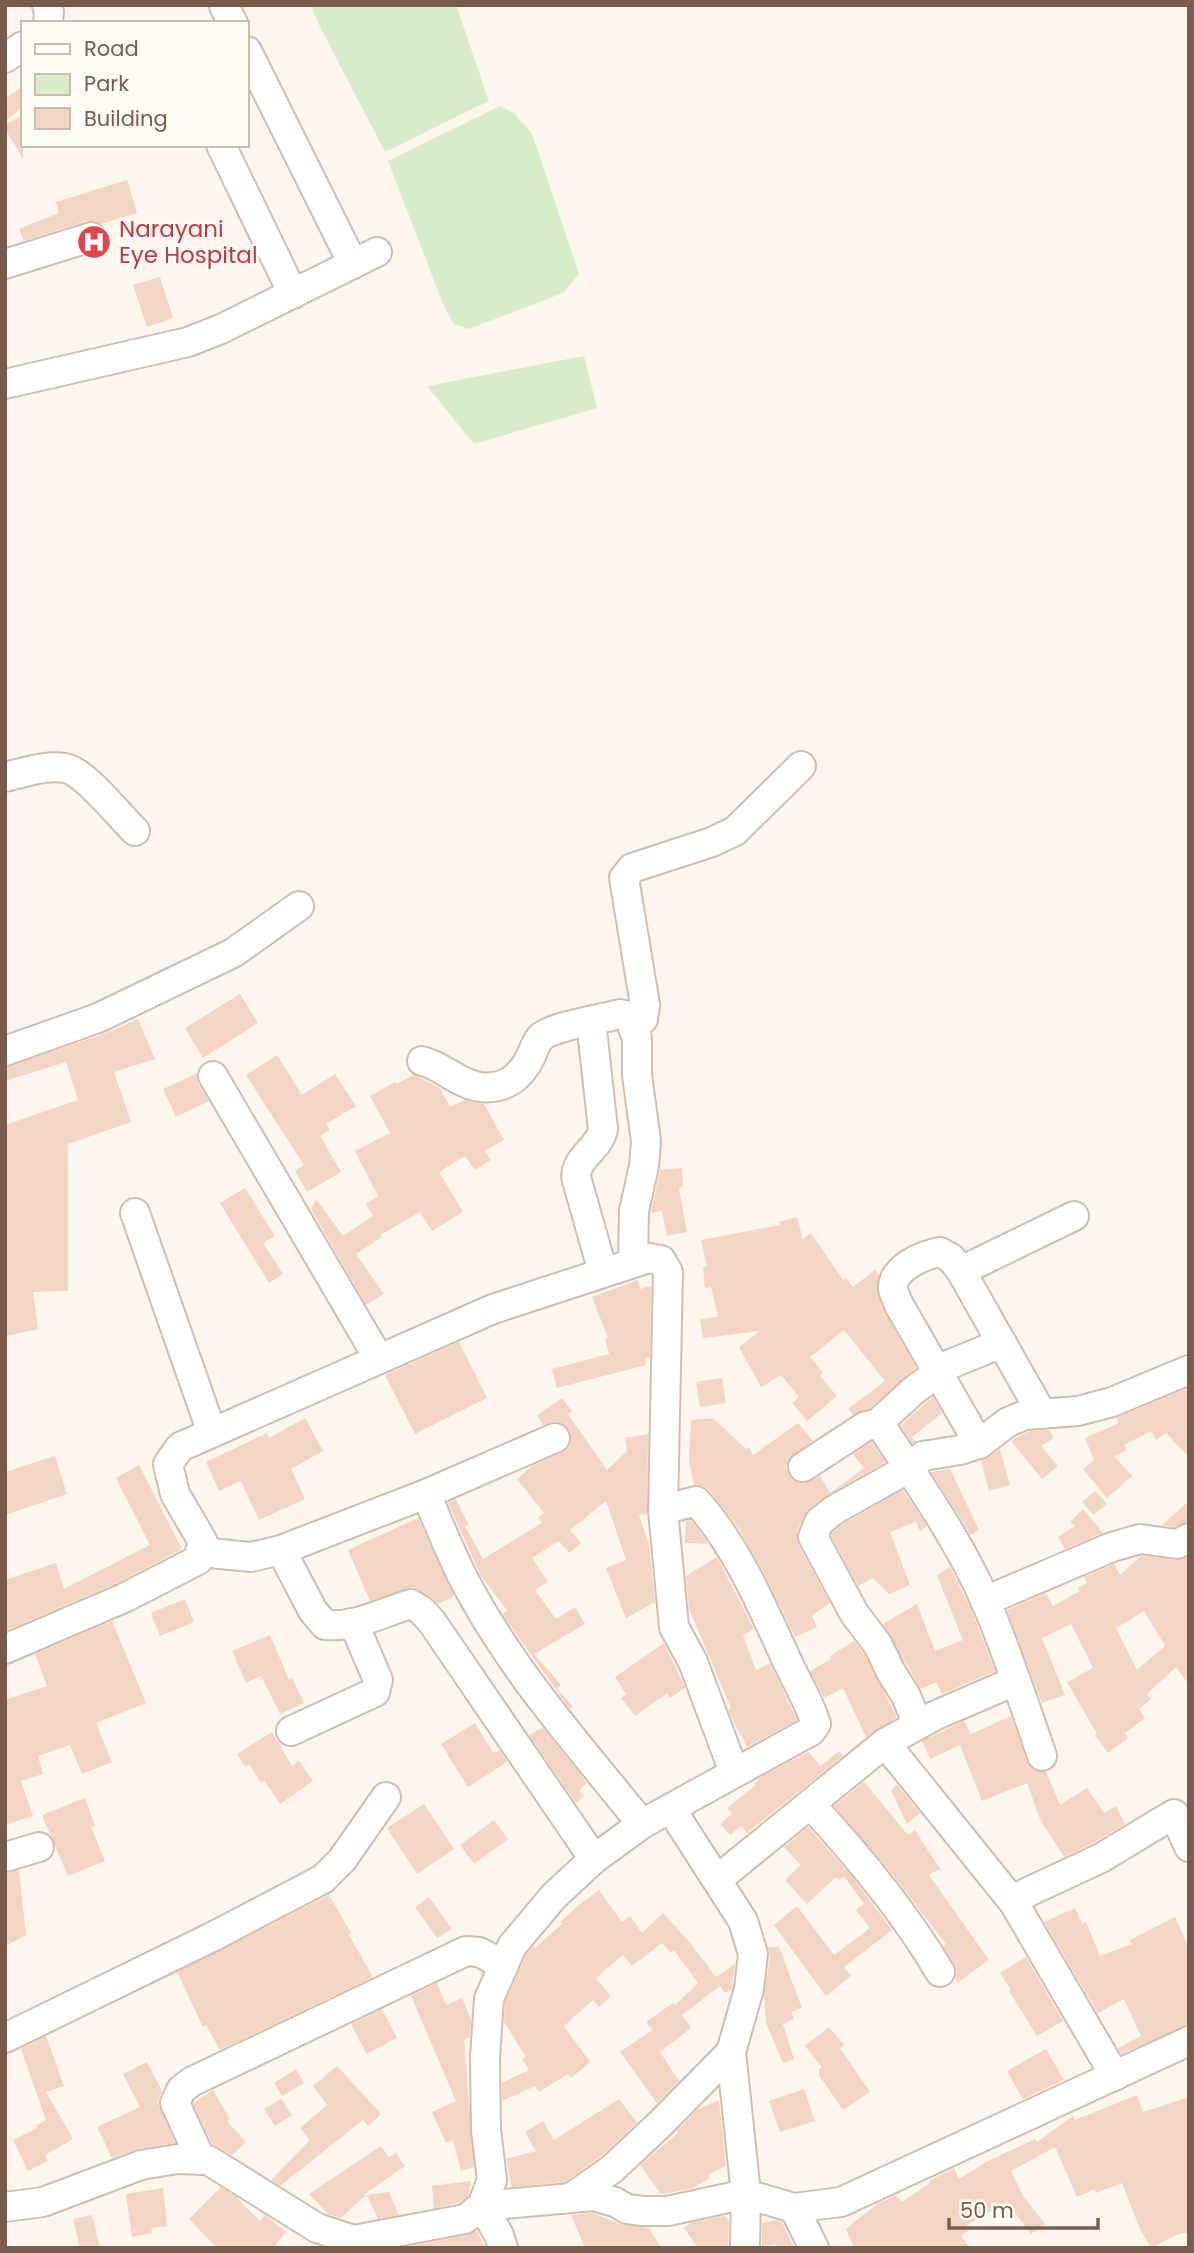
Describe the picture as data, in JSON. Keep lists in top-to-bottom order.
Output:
{
  "places": {
    "hospital": ["Narayani Eye Hospital"]
  },
  "legend": ["Road", "Park", "Building"],
  "scale_bar": "50 m"
}
